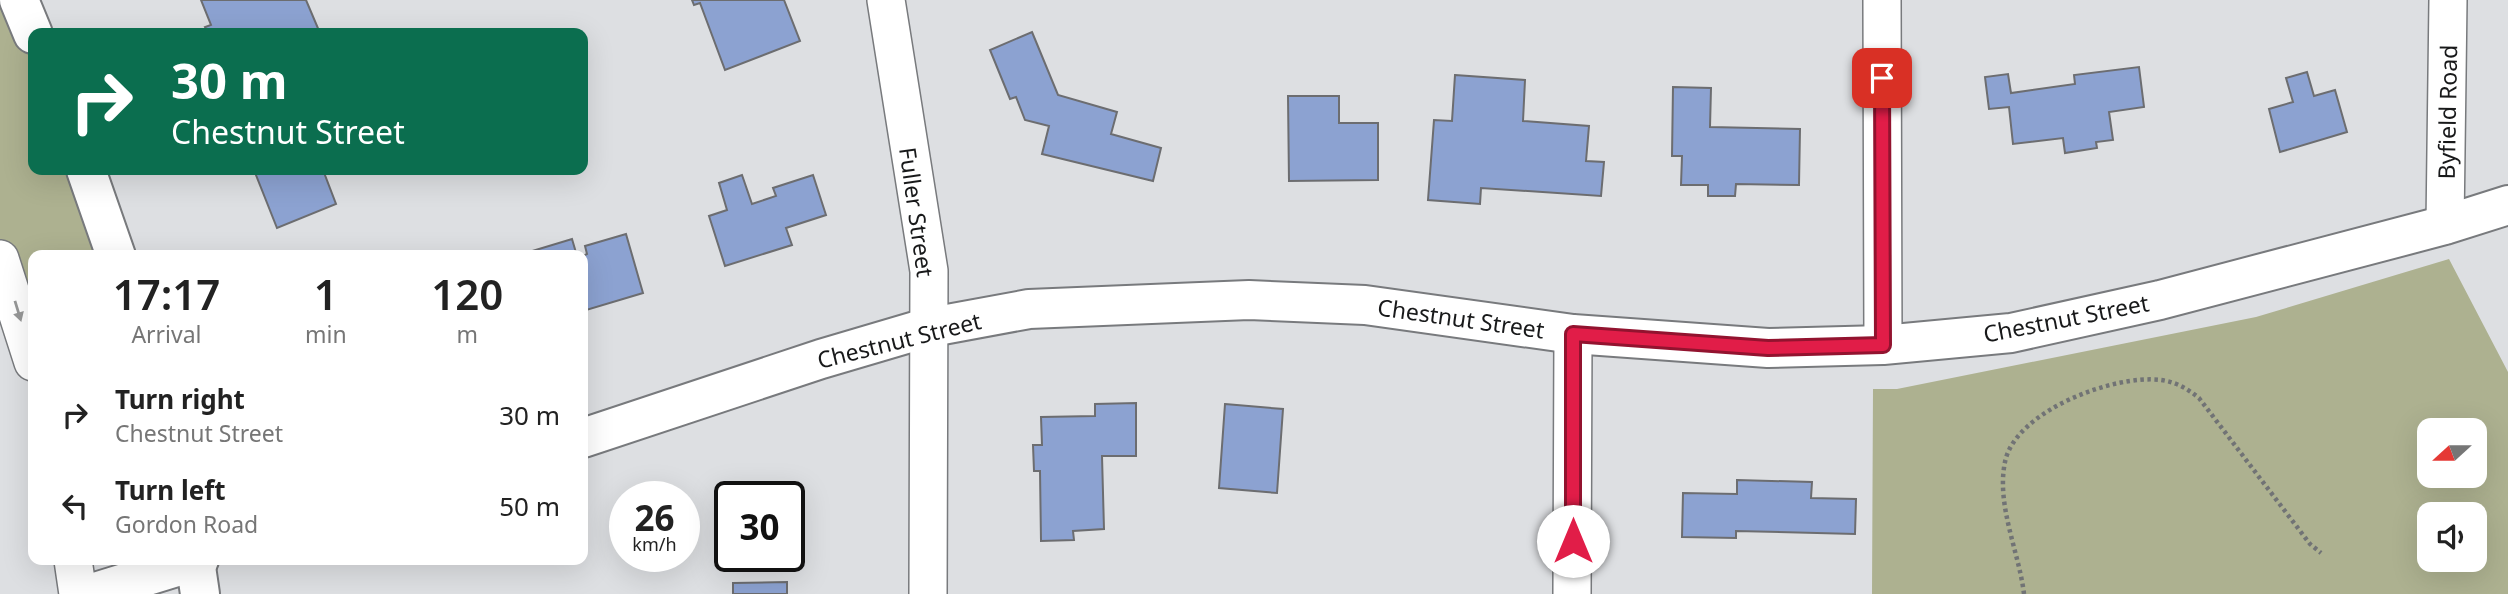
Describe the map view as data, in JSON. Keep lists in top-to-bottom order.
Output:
{
  "streets": {
    "main road": ["Chestnut Street"],
    "street": ["Byfield Road", "Fuller Street"]
  },
  "crossings": [
    ["Byfield Road", "Chestnut Street"],
    ["Fuller Street", "Chestnut Street"]
  ],
  "north": "left",
  "page": {
    "turn": ["30 m", "Chestnut Street"],
    "eta": [
      "17:17",
      "Arrival",
      "1",
      "min",
      "120",
      "m"
    ],
    "list": [
      {
        "name": "Turn right",
        "note": "Chestnut Street",
        "value": "30 m"
      },
      {
        "name": "Turn left",
        "note": "Gordon Road",
        "value": "50 m"
      }
    ],
    "speed": "26 km/h",
    "limit": "30"
  }
}
